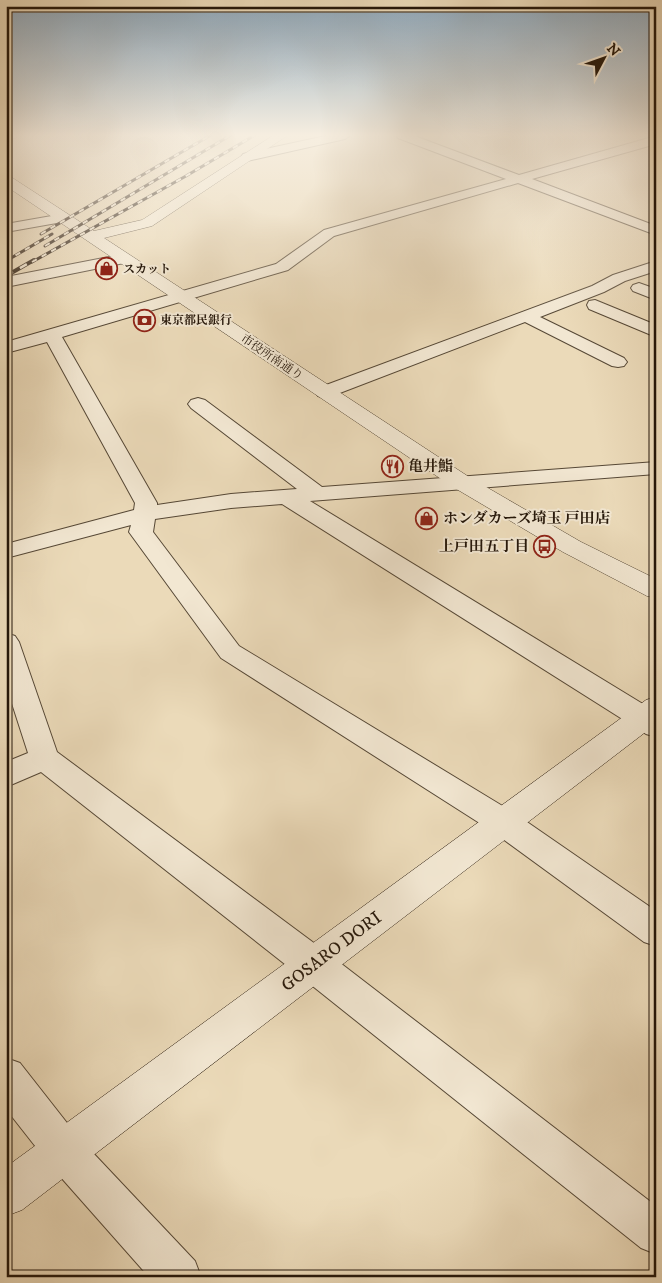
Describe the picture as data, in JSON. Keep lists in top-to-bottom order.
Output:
{
  "streets": {
    "street": ["市役所南通り", "GOSARO DORI"]
  },
  "places": {
    "shop": ["スカット", "ホンダカーズ埼玉 戸田店"],
    "bank": ["東京都民銀行"],
    "restaurant": ["亀井鮨"],
    "bus stop": ["上戸田五丁目"]
  },
  "north": "top right"
}
